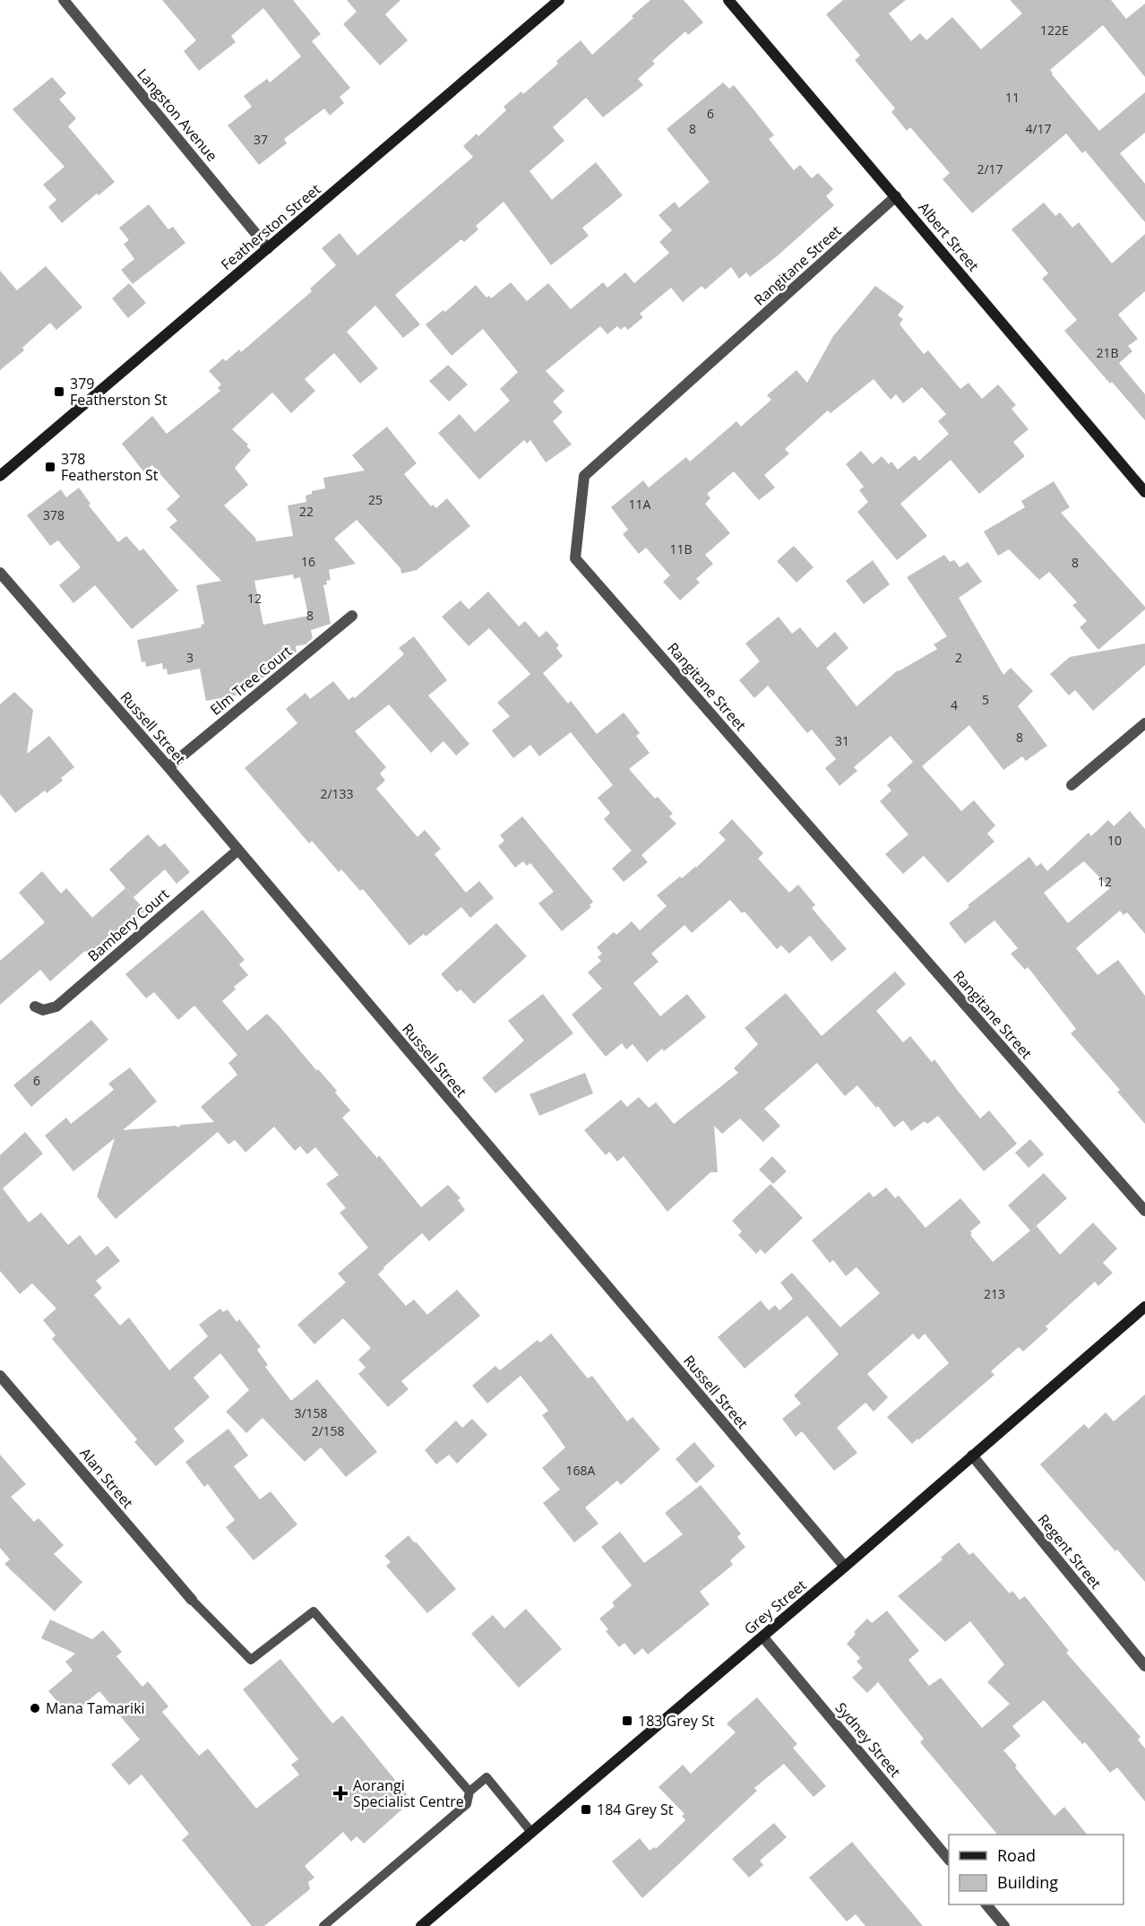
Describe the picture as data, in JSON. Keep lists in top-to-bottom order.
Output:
{
  "streets": {
    "street": [
      "Langston Avenue",
      "Featherston Street",
      "Albert Street",
      "Rangitane Street",
      "Elm Tree Court",
      "Russell Street",
      "Bambery Court",
      "Alan Street",
      "Regent Street",
      "Grey Street",
      "Sydney Street"
    ]
  },
  "crossings": [
    ["Langston Avenue", "Featherston Street"],
    ["Albert Street", "Rangitane Street"],
    ["Elm Tree Court", "Russell Street"],
    ["Russell Street", "Bambery Court"],
    ["Russell Street", "Grey Street"],
    ["Regent Street", "Grey Street"],
    ["Grey Street", "Sydney Street"]
  ],
  "places": {
    "transit": [
      "379 Featherston St",
      "378 Featherston St",
      "183 Grey St",
      "184 Grey St"
    ],
    "other": ["Mana Tamariki"],
    "health": ["Aorangi Specialist Centre"]
  },
  "house_numbers": [
    "122E",
    "11",
    "6",
    "8",
    "4/17",
    "37",
    "2/17",
    "21B",
    "25",
    "11A",
    "22",
    "378",
    "11B",
    "16",
    "8",
    "12",
    "8",
    "3",
    "2",
    "5",
    "4",
    "8",
    "31",
    "2/133",
    "10",
    "12",
    "6",
    "213",
    "3/158",
    "2/158",
    "168A"
  ],
  "legend": ["Road", "Building"]
}
